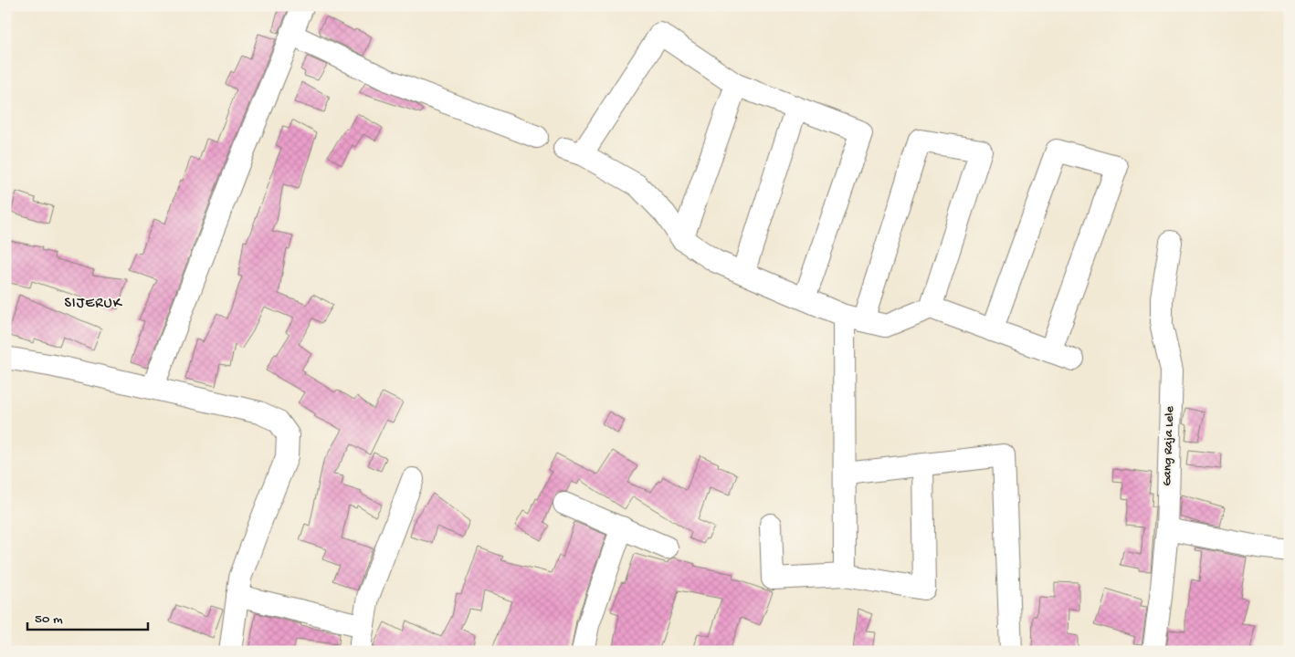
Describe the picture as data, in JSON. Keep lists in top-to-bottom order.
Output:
{
  "streets": {
    "street": ["Gang Raja Lele"]
  },
  "districts": ["SIJERUK"],
  "scale_bar": "50 m"
}
